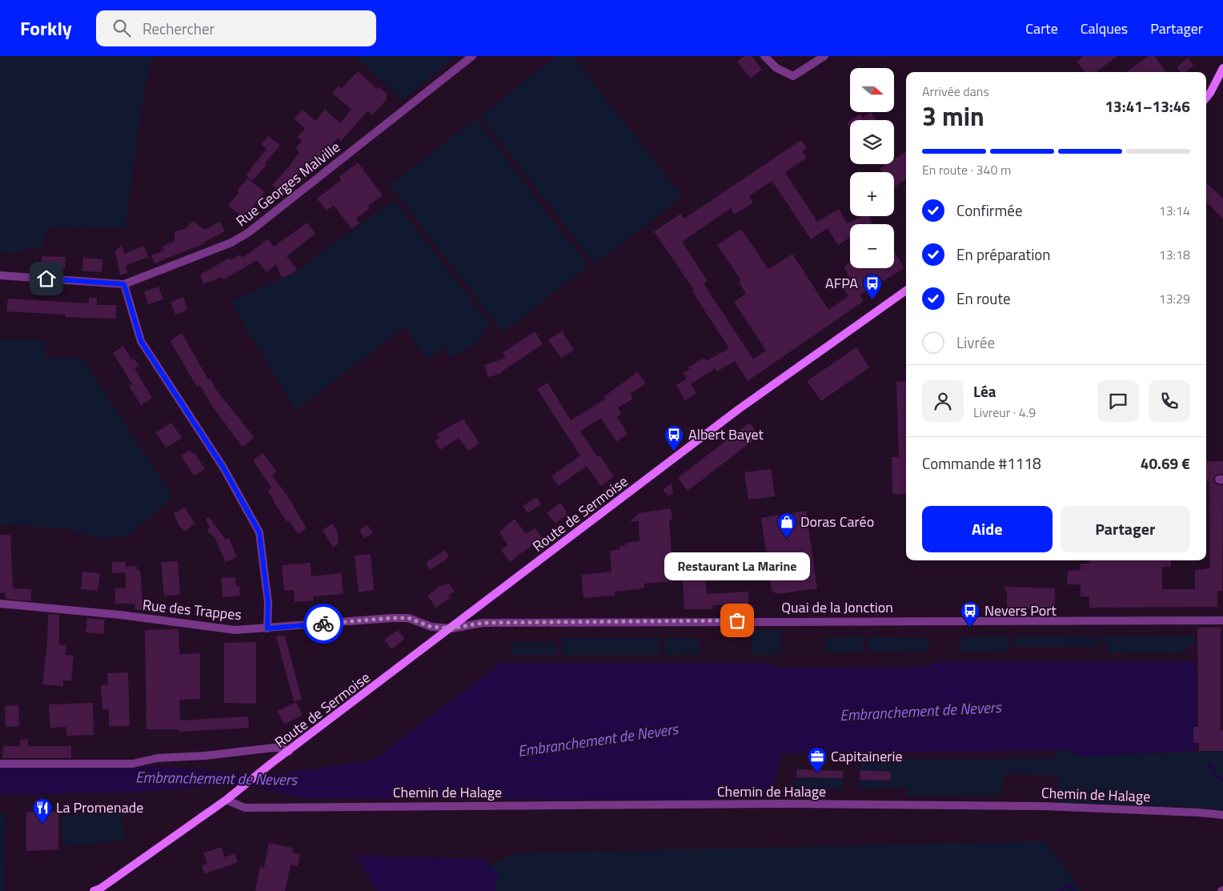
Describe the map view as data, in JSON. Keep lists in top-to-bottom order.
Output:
{
  "streets": {
    "main road": ["Route de Sermoise"],
    "street": [
      "Rue Georges Malville",
      "Quai de la Jonction",
      "Rue des Trappes",
      "Chemin de Halage"
    ]
  },
  "crossings": [
    ["Route de Sermoise", "Quai de la Jonction"],
    ["Route de Sermoise", "Rue des Trappes"],
    ["Route de Sermoise", "Chemin de Halage"],
    ["Quai de la Jonction", "Rue des Trappes"]
  ],
  "water": ["Embranchement de Nevers"],
  "places": {
    "bus stop": ["AFPA", "Albert Bayet", "Nevers Port"],
    "shop": ["Doras Caréo"],
    "other": ["Restaurant La Marine"],
    "office": ["Capitainerie"],
    "restaurant": ["La Promenade"]
  },
  "north": "right",
  "page": {
    "header": "Forkly",
    "search": "Rechercher",
    "nav": ["Carte", "Calques", "Partager"],
    "map_buttons": ["+", "−"],
    "heading": ["3 min", "Arrivée dans", "13:41–13:46"],
    "panel": [
      "Léa",
      "Livreur · 4.9",
      "Commande #1118",
      "40.69 €"
    ],
    "bar": "En route · 340 m",
    "list": [
      ["Confirmée", "13:14"],
      ["En préparation", "13:18"],
      ["En route", "13:29"],
      "Livrée"
    ],
    "buttons": ["Aide", "Partager"],
    "bubble": "Restaurant La Marine"
  }
}
